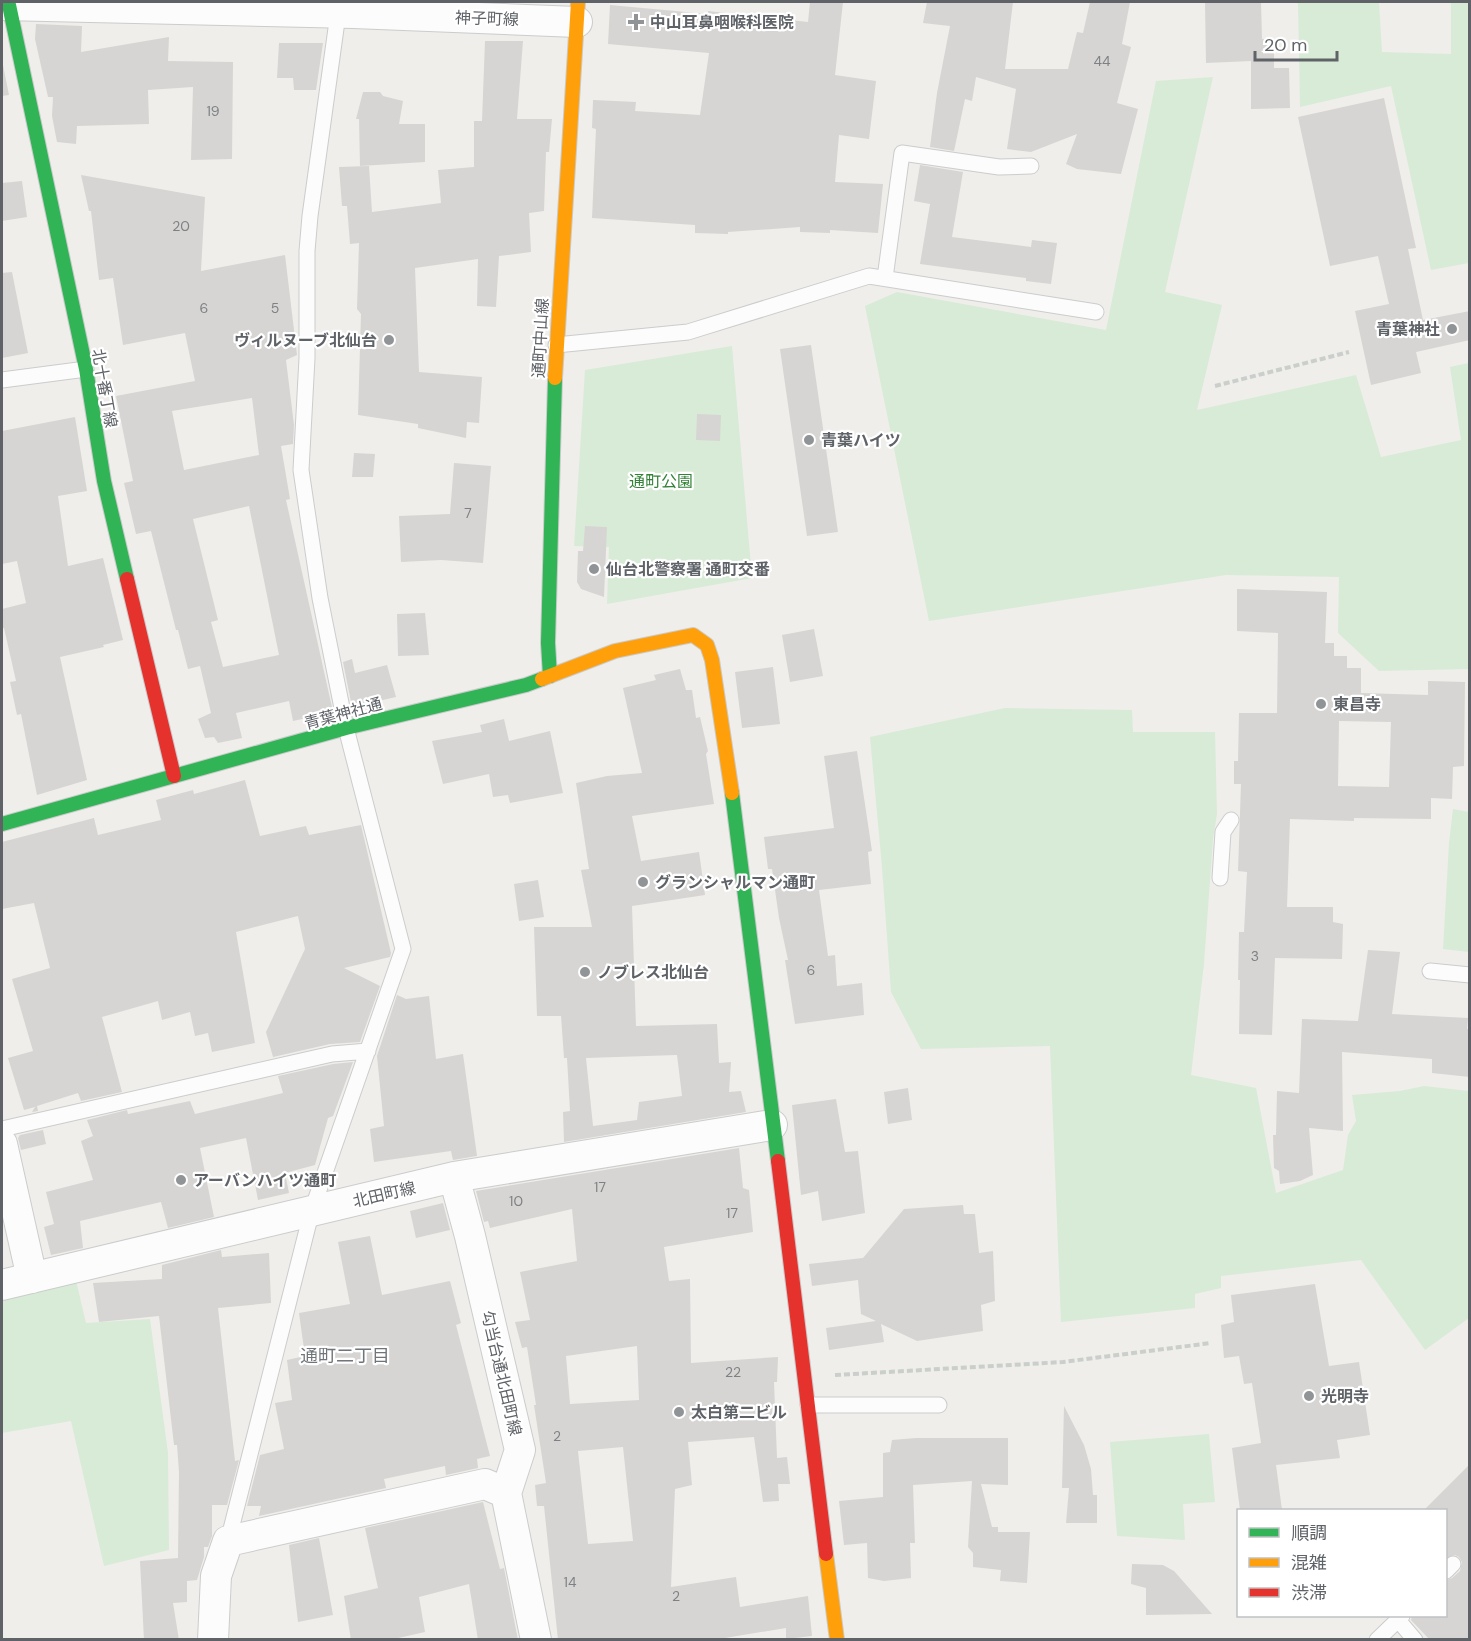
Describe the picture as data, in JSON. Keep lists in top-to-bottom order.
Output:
{
  "streets": {
    "street": [
      "神子町線",
      "通町中山線",
      "北十番丁線",
      "青葉神社通",
      "北田町線",
      "勾当台通北田町線"
    ]
  },
  "crossings": [
    ["神子町線", "通町中山線"],
    ["神子町線", "北十番丁線"],
    ["通町中山線", "青葉神社通"],
    ["北十番丁線", "青葉神社通"],
    ["青葉神社通", "北田町線"],
    ["北田町線", "勾当台通北田町線"]
  ],
  "districts": ["通町二丁目"],
  "parks": ["通町公園"],
  "places": {
    "health": ["中山耳鼻咽喉科医院"],
    "other": [
      "青葉神社",
      "ヴィルヌーブ北仙台",
      "青葉ハイツ",
      "仙台北警察署 通町交番",
      "東昌寺",
      "グランシャルマン通町",
      "ノブレス北仙台",
      "アーバンハイツ通町",
      "光明寺",
      "太白第二ビル"
    ]
  },
  "house_numbers": [
    "44",
    "19",
    "20",
    "6",
    "5",
    "7",
    "3",
    "6",
    "17",
    "10",
    "17",
    "22",
    "2",
    "14",
    "2"
  ],
  "legend": ["順調", "混雑", "渋滞"],
  "scale_bar": "20 m"
}
